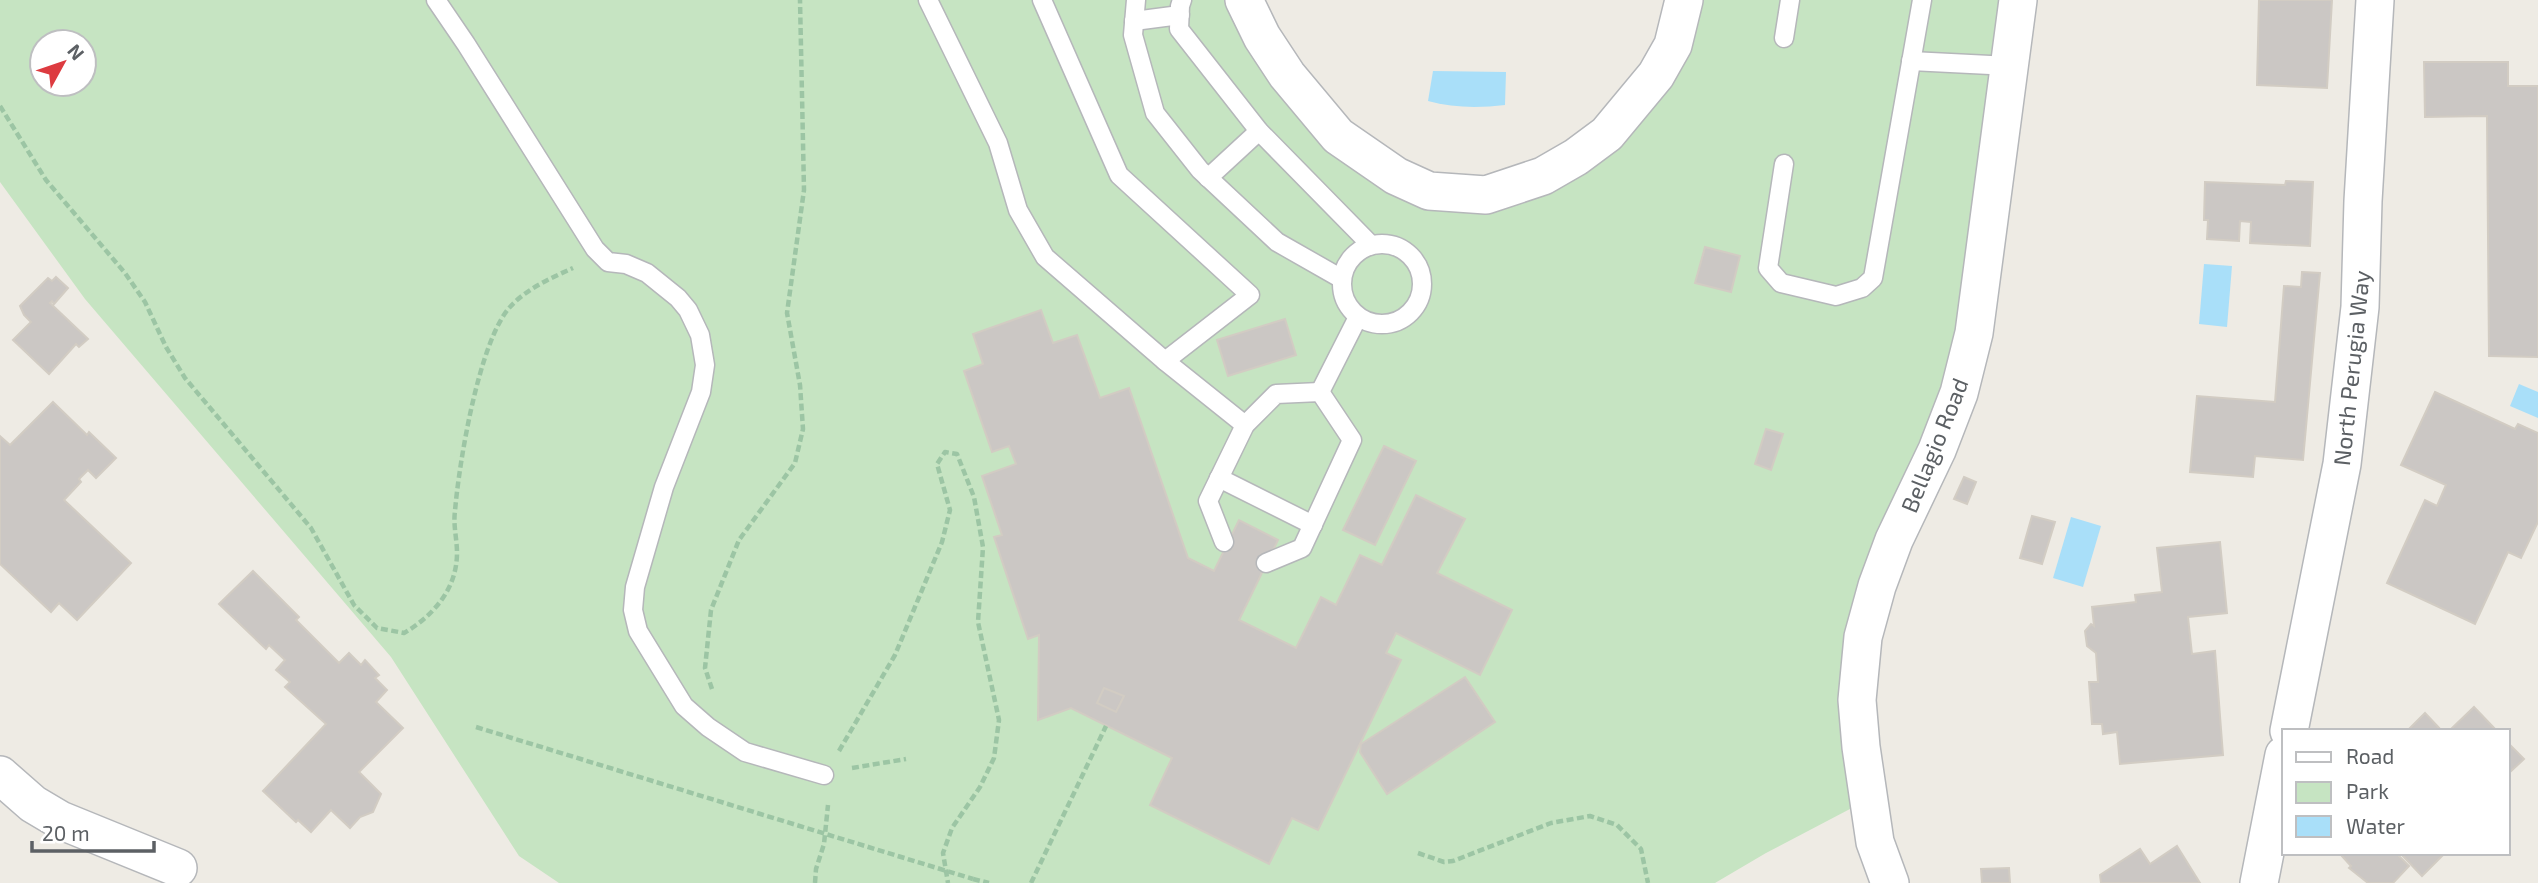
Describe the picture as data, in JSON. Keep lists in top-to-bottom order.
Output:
{
  "streets": {
    "street": ["North Perugia Way", "Bellagio Road"]
  },
  "legend": ["Road", "Park", "Water"],
  "scale_bar": "20 m",
  "north": "top right"
}
